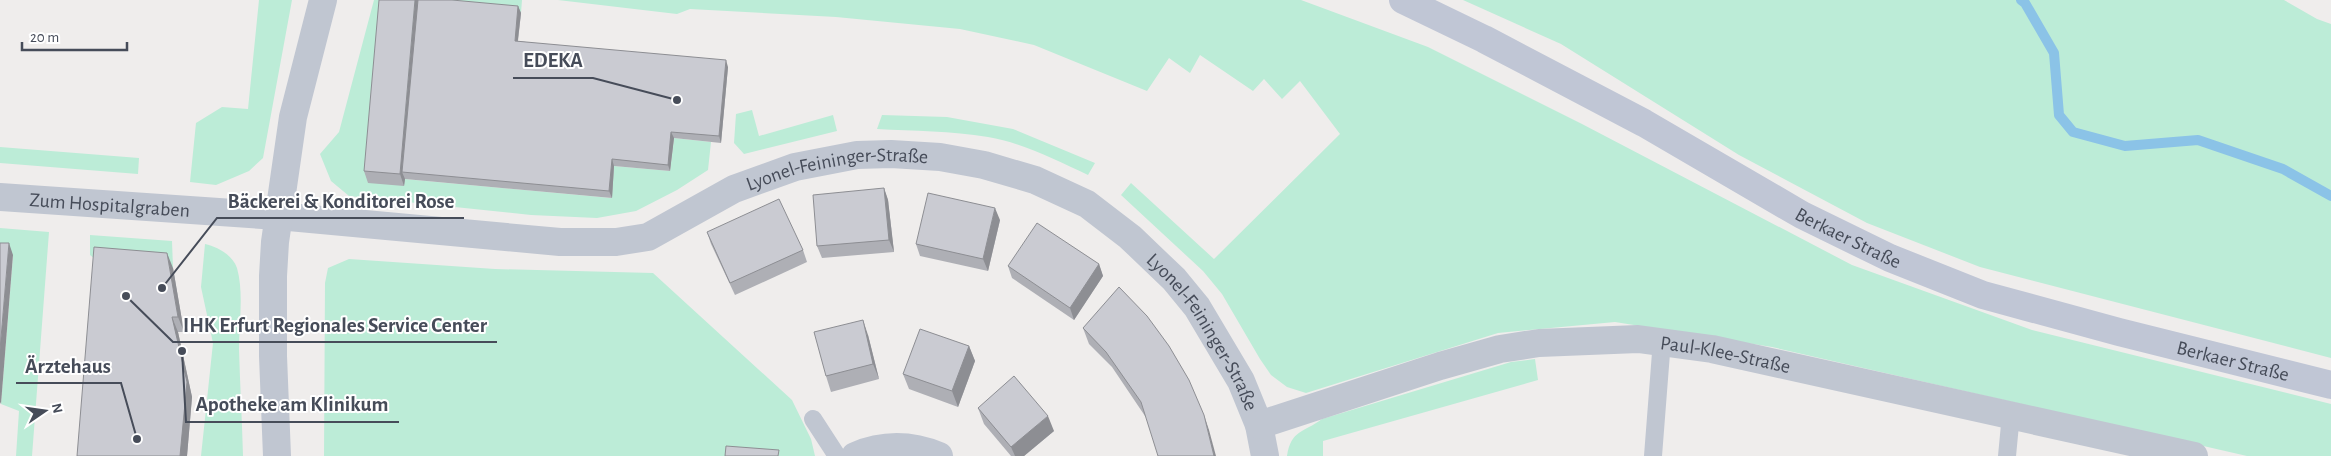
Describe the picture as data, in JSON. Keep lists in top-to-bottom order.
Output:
{
  "streets": {
    "main road": ["Berkaer Straße"],
    "street": ["Lyonel-Feininger-Straße", "Zum Hospitalgraben", "Paul-Klee-Straße"]
  },
  "crossings": [
    ["Lyonel-Feininger-Straße", "Zum Hospitalgraben"],
    ["Lyonel-Feininger-Straße", "Paul-Klee-Straße"]
  ],
  "places": [
    "EDEKA",
    "Bäckerei & Konditorei Rose",
    "IHK Erfurt Regionales Service Center",
    "Apotheke am Klinikum",
    "Ärztehaus"
  ],
  "scale_bar": "20 m",
  "north": "right"
}
